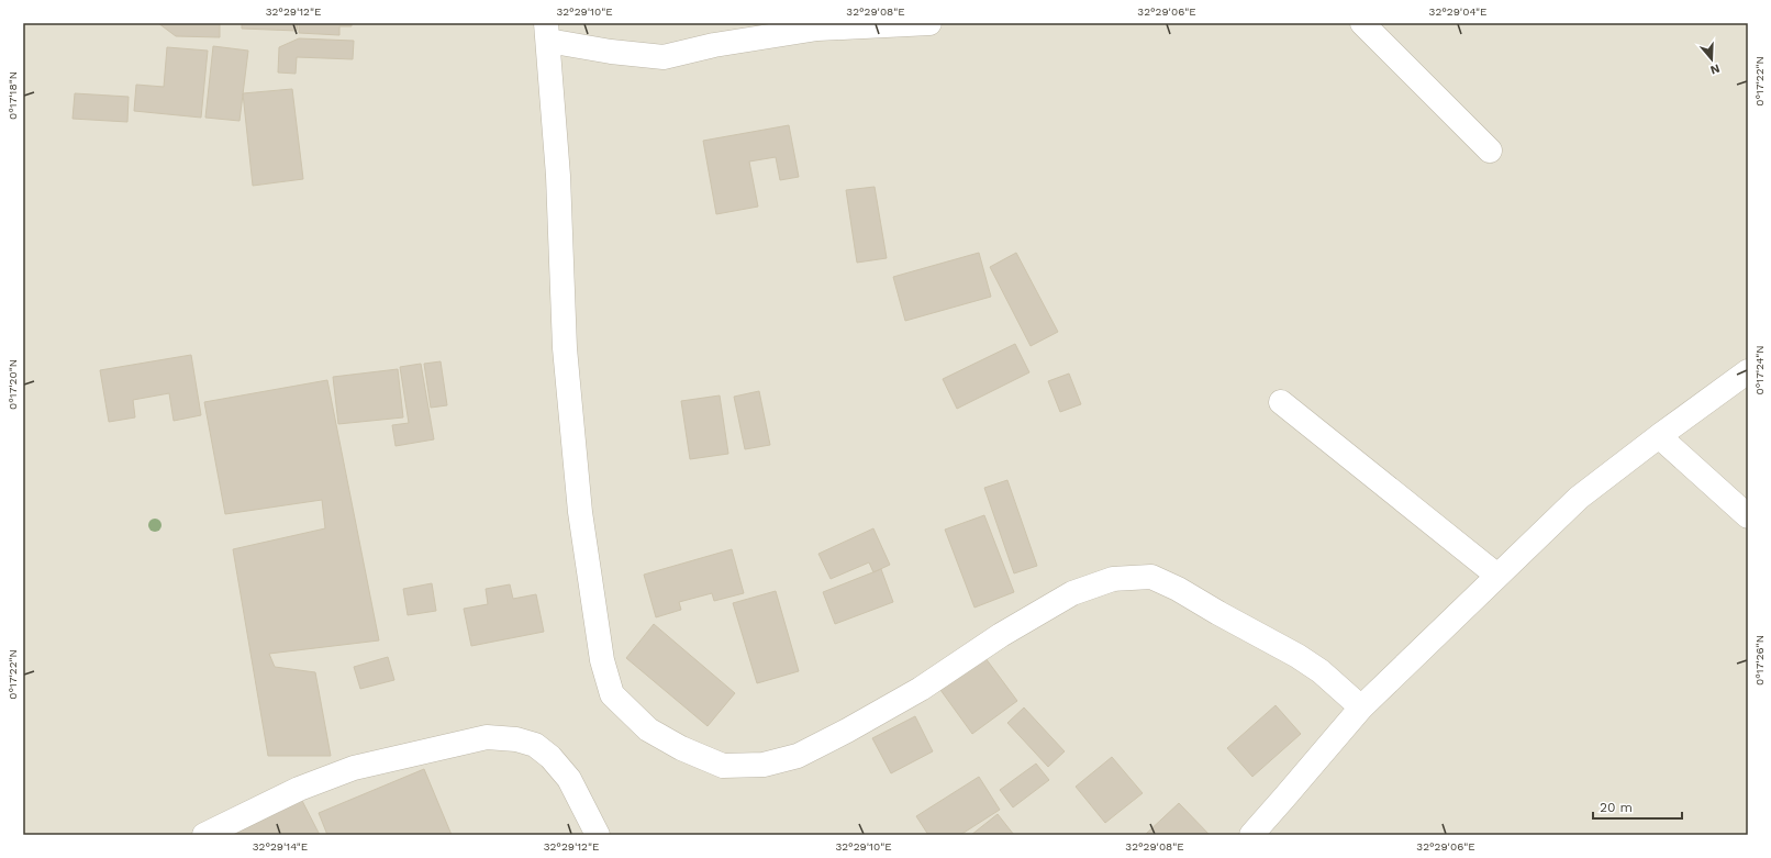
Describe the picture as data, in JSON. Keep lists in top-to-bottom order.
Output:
{
  "scale_bar": "20 m",
  "north": "bottom",
  "coordinates": [
    "32°29'12\"E",
    "32°29'10\"E",
    "32°29'08\"E",
    "32°29'06\"E",
    "32°29'04\"E",
    "0°17'22\"N",
    "0°17'18\"N",
    "0°17'24\"N",
    "0°17'20\"N",
    "0°17'26\"N",
    "32°29'14\"E"
  ]
}
